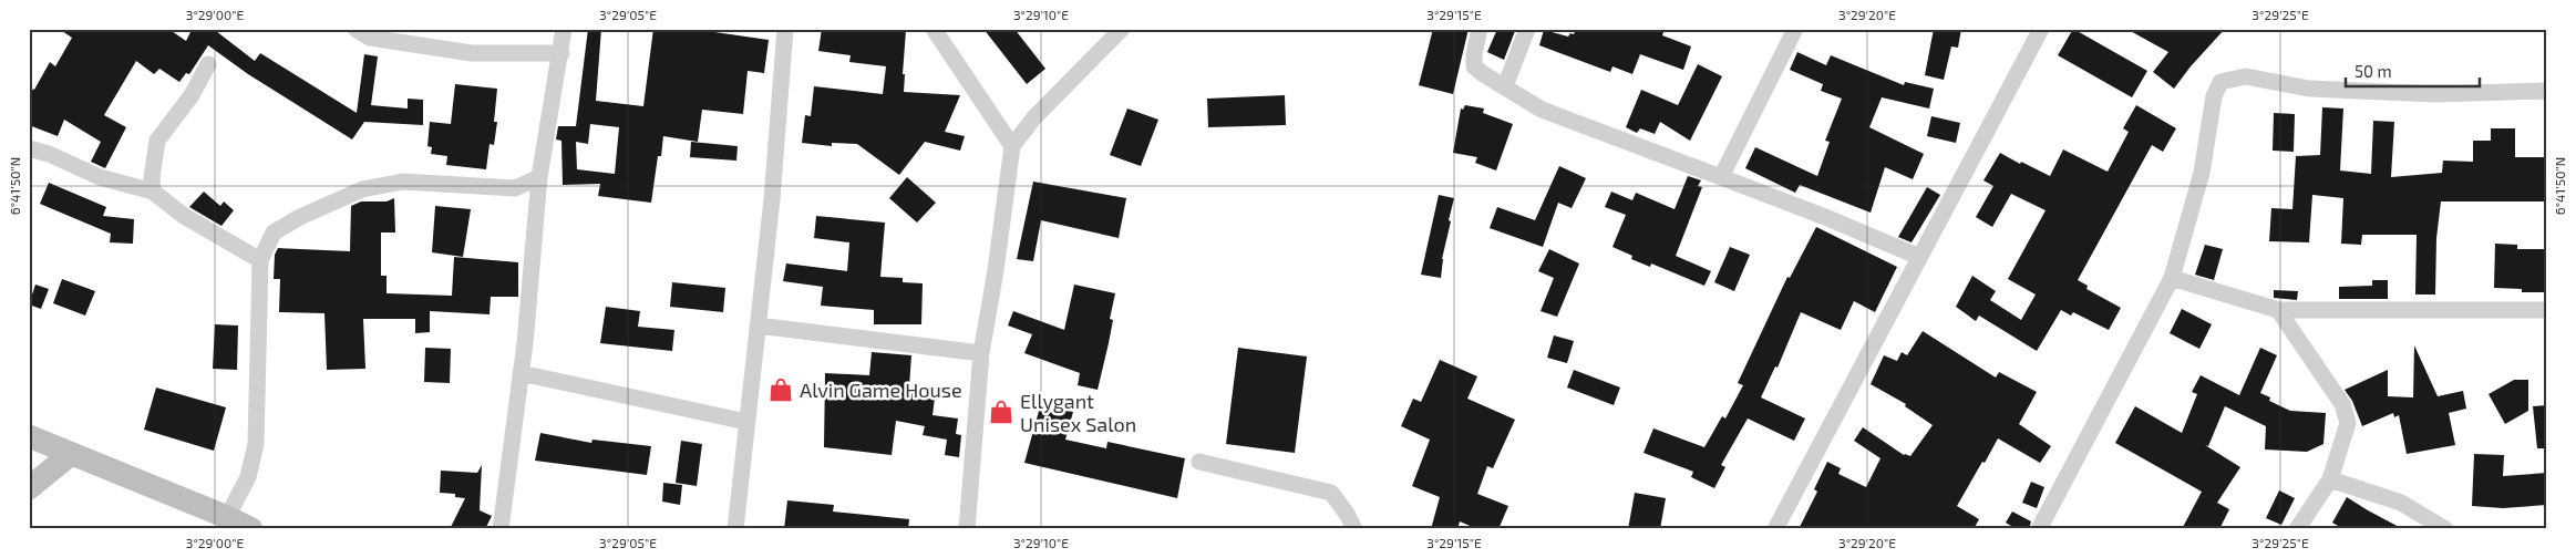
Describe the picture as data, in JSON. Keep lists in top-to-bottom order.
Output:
{
  "places": {
    "shop": ["Alvin Game House", "Ellygant Unisex Salon"]
  },
  "scale_bar": "50 m",
  "coordinates": [
    "3°29'00\"E",
    "3°29'05\"E",
    "3°29'10\"E",
    "3°29'15\"E",
    "3°29'20\"E",
    "3°29'25\"E",
    "6°41'50\"N"
  ]
}
